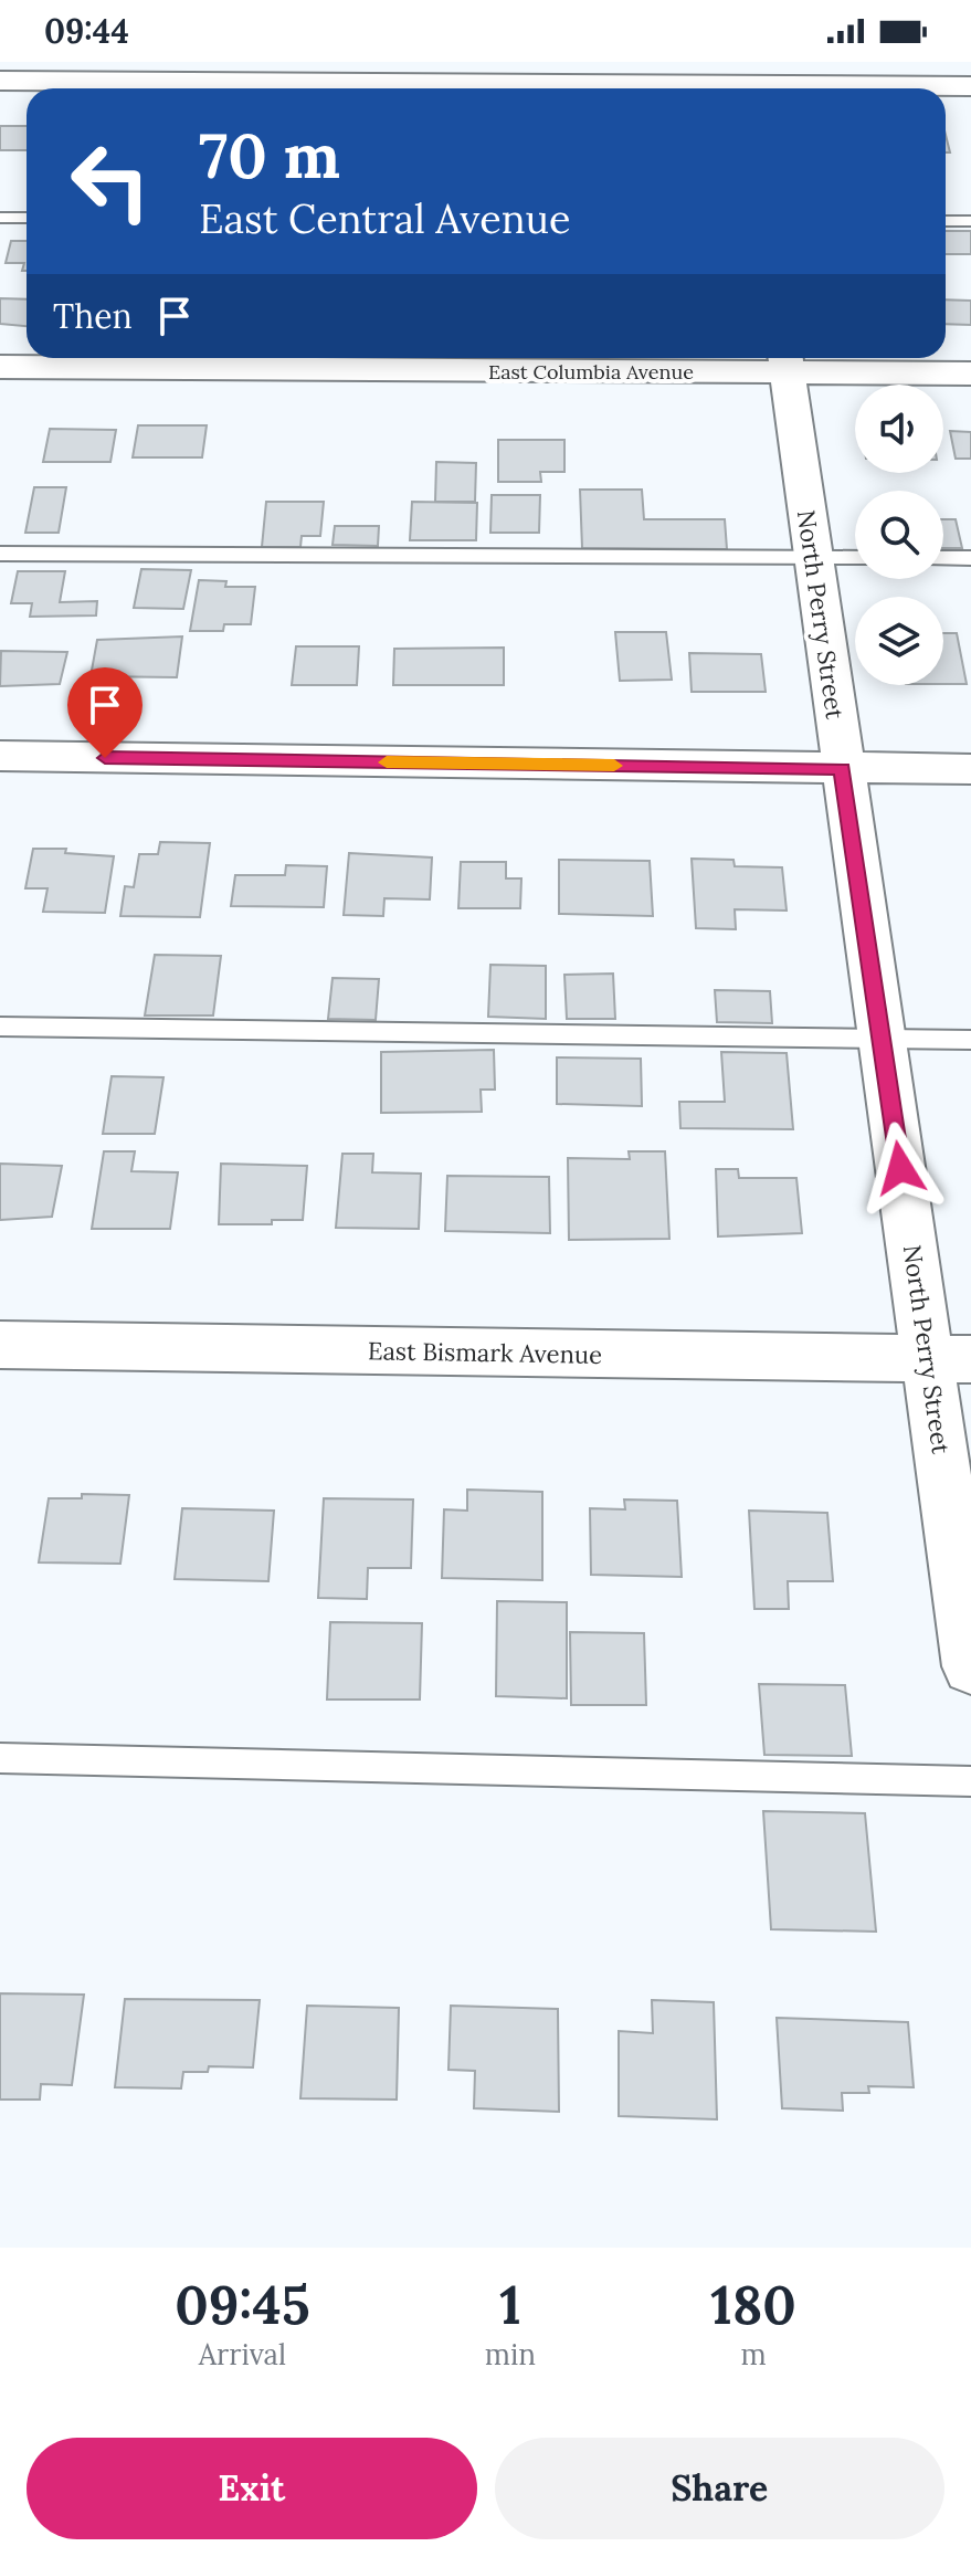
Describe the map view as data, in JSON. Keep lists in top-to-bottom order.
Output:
{
  "streets": {
    "street": ["East Columbia Avenue", "North Perry Street", "East Bismark Avenue"]
  },
  "crossings": [
    ["East Columbia Avenue", "North Perry Street"],
    ["North Perry Street", "East Bismark Avenue"]
  ],
  "page": {
    "status": "09:44",
    "turn": ["70 m", "East Central Avenue"],
    "then": "Then",
    "eta": [
      "09:45",
      "Arrival",
      "1",
      "min",
      "180",
      "m"
    ],
    "buttons": ["Exit", "Share"]
  }
}
